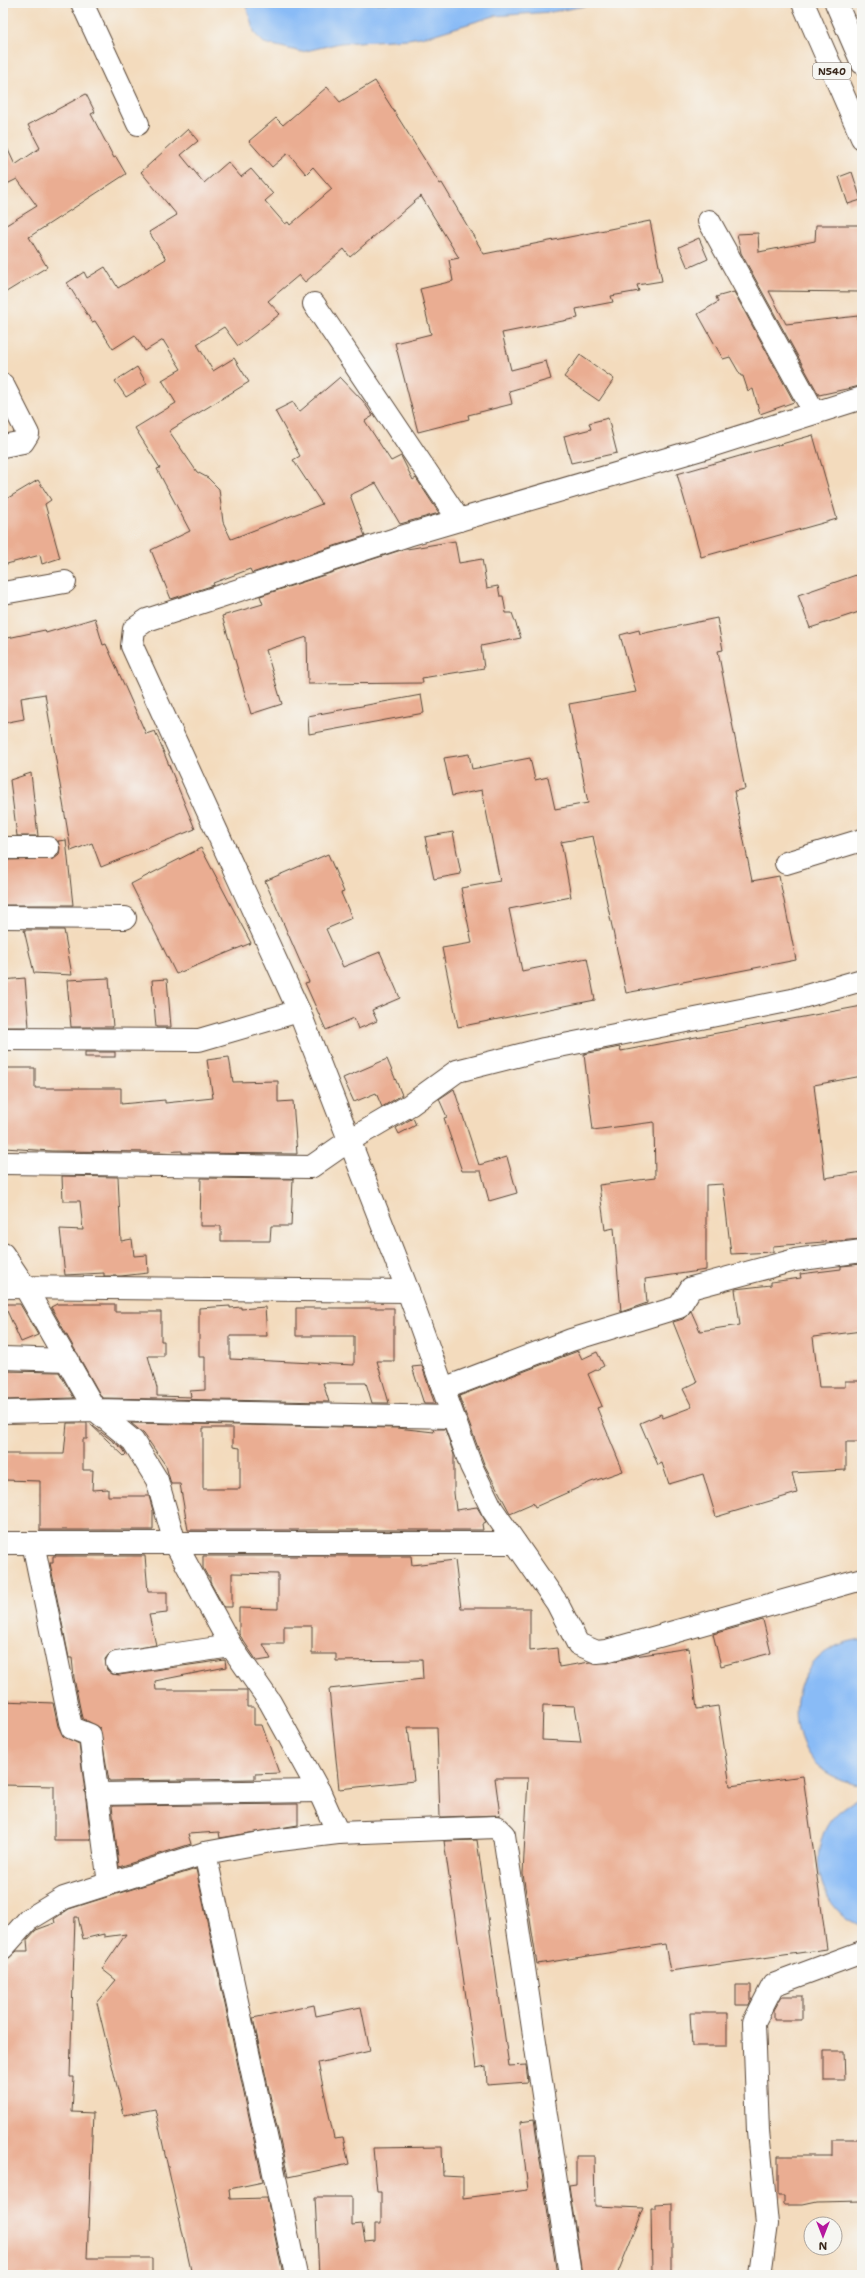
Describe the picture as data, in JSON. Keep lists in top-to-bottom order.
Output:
{
  "streets": {
    "main road": ["N540"]
  },
  "north": "bottom"
}
